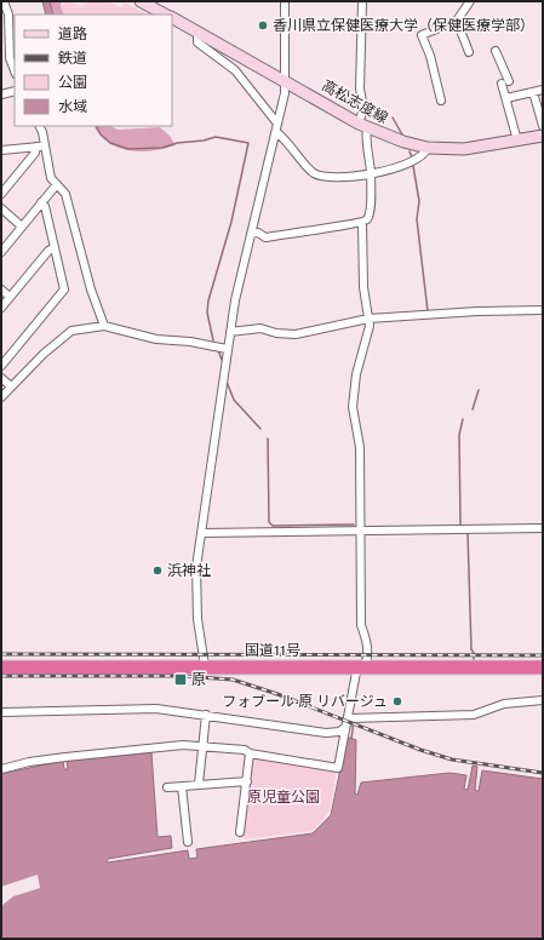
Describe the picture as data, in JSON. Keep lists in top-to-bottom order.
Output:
{
  "streets": {
    "highway": ["国道11号"],
    "main road": ["高松志度線"]
  },
  "parks": ["原児童公園"],
  "places": {
    "other": ["香川県立保健医療大学（保健医療学部）", "浜神社", "フォブール 原 リバージュ"],
    "transit": ["原"]
  },
  "legend": [
    "道路",
    "鉄道",
    "公園",
    "水域"
  ]
}
